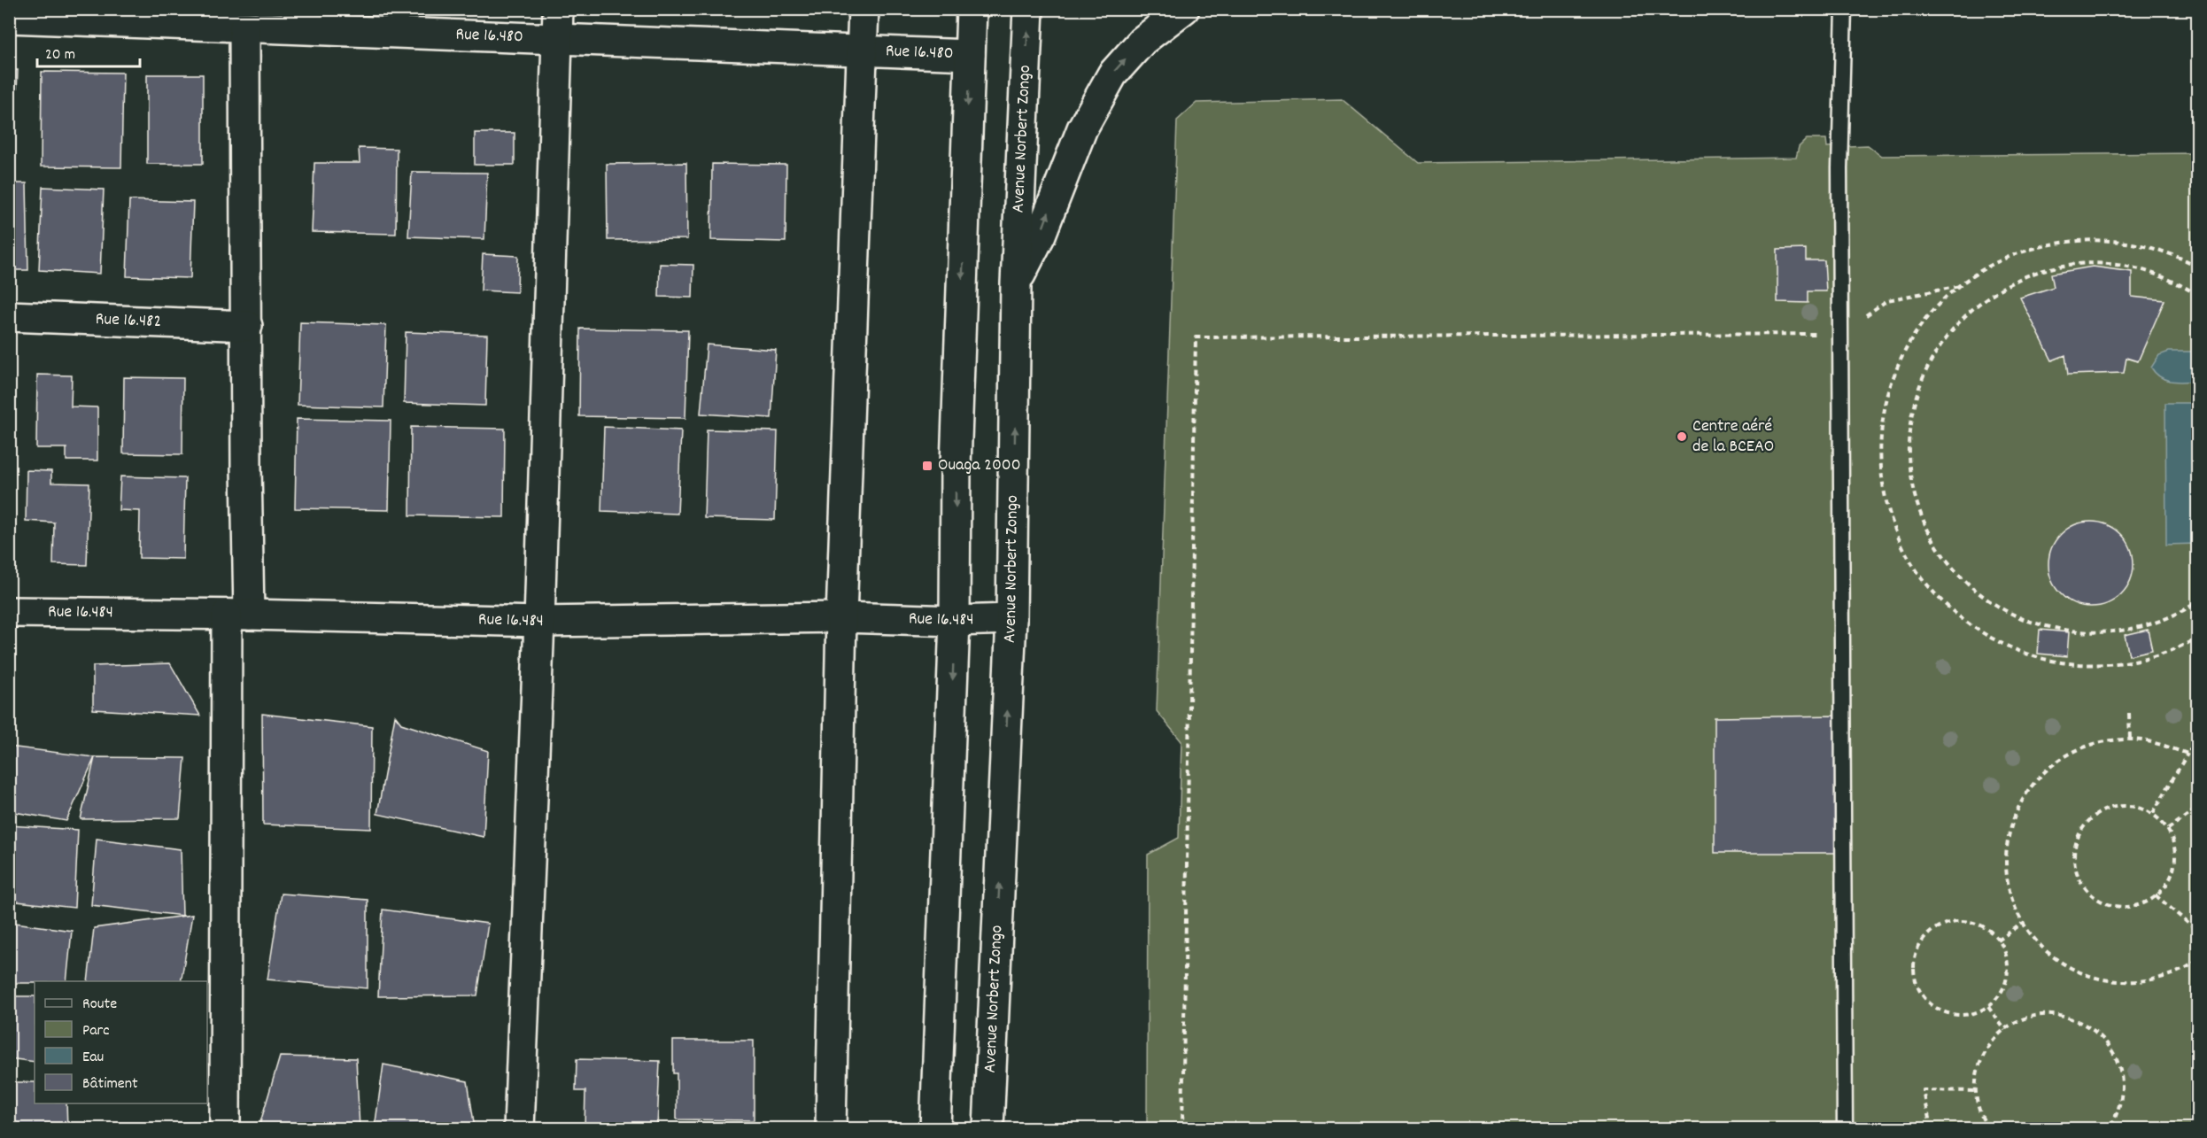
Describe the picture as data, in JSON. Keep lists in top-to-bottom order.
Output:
{
  "streets": {
    "street": [
      "Rue 16.480",
      "Avenue Norbert Zongo",
      "Rue 16.482",
      "Rue 16.484"
    ]
  },
  "crossings": [
    ["Avenue Norbert Zongo", "Rue 16.484"]
  ],
  "places": {
    "other": ["Centre aéré de la BCEAO"],
    "transit": ["Ouaga 2000"]
  },
  "legend": [
    "Route",
    "Parc",
    "Eau",
    "Bâtiment"
  ],
  "scale_bar": "20 m"
}
